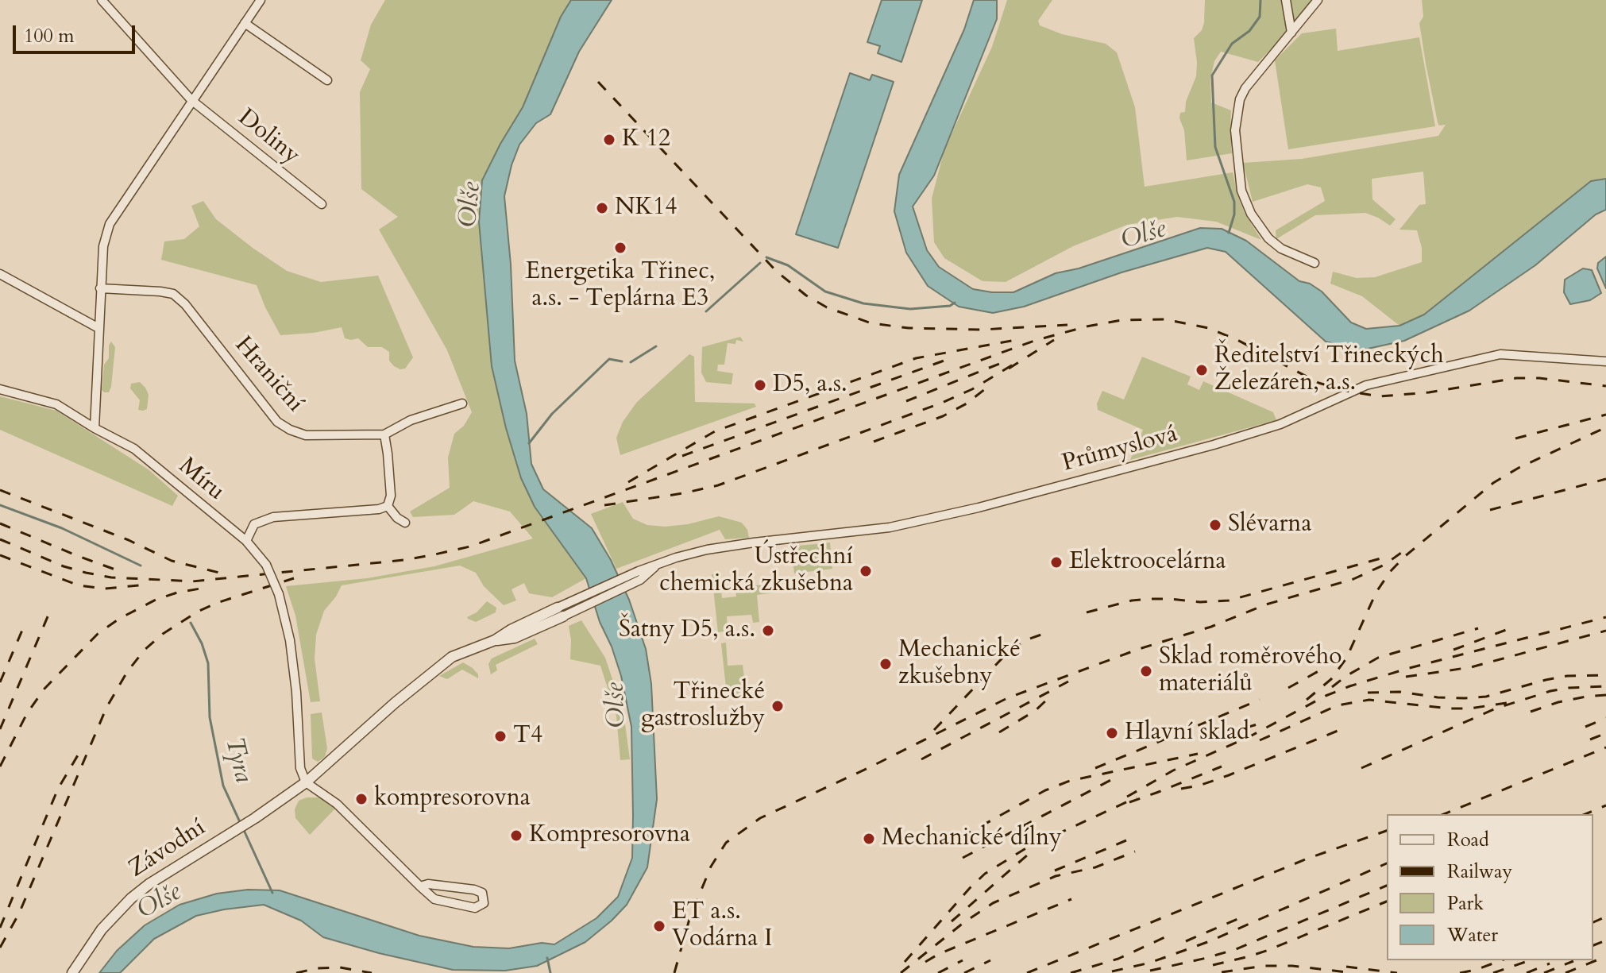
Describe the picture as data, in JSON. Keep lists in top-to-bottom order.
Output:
{
  "streets": {
    "street": [
      "Doliny",
      "Hraniční",
      "Průmyslová",
      "Míru",
      "Závodní"
    ]
  },
  "crossings": [
    ["Průmyslová", "Závodní"],
    ["Míru", "Závodní"]
  ],
  "water": ["Olše", "Tyra"],
  "places": [
    "K 12",
    "NK14",
    "Energetika Třinec, a.s. - Teplárna E3",
    "Ředitelství Třineckých Železáren, a.s.",
    "D5, a.s.",
    "Slévarna",
    "Elektroocelárna",
    "Ústřechní chemická zkušebna",
    "Šatny D5, a.s.",
    "Mechanické zkušebny",
    "Sklad roměrového materiálů",
    "Třinecké gastroslužby",
    "Hlavní sklad",
    "T4",
    "kompresorovna",
    "Kompresorovna",
    "Mechanické dílny",
    "ET a.s. Vodárna I"
  ],
  "legend": [
    "Road",
    "Railway",
    "Park",
    "Water"
  ],
  "scale_bar": "100 m"
}
